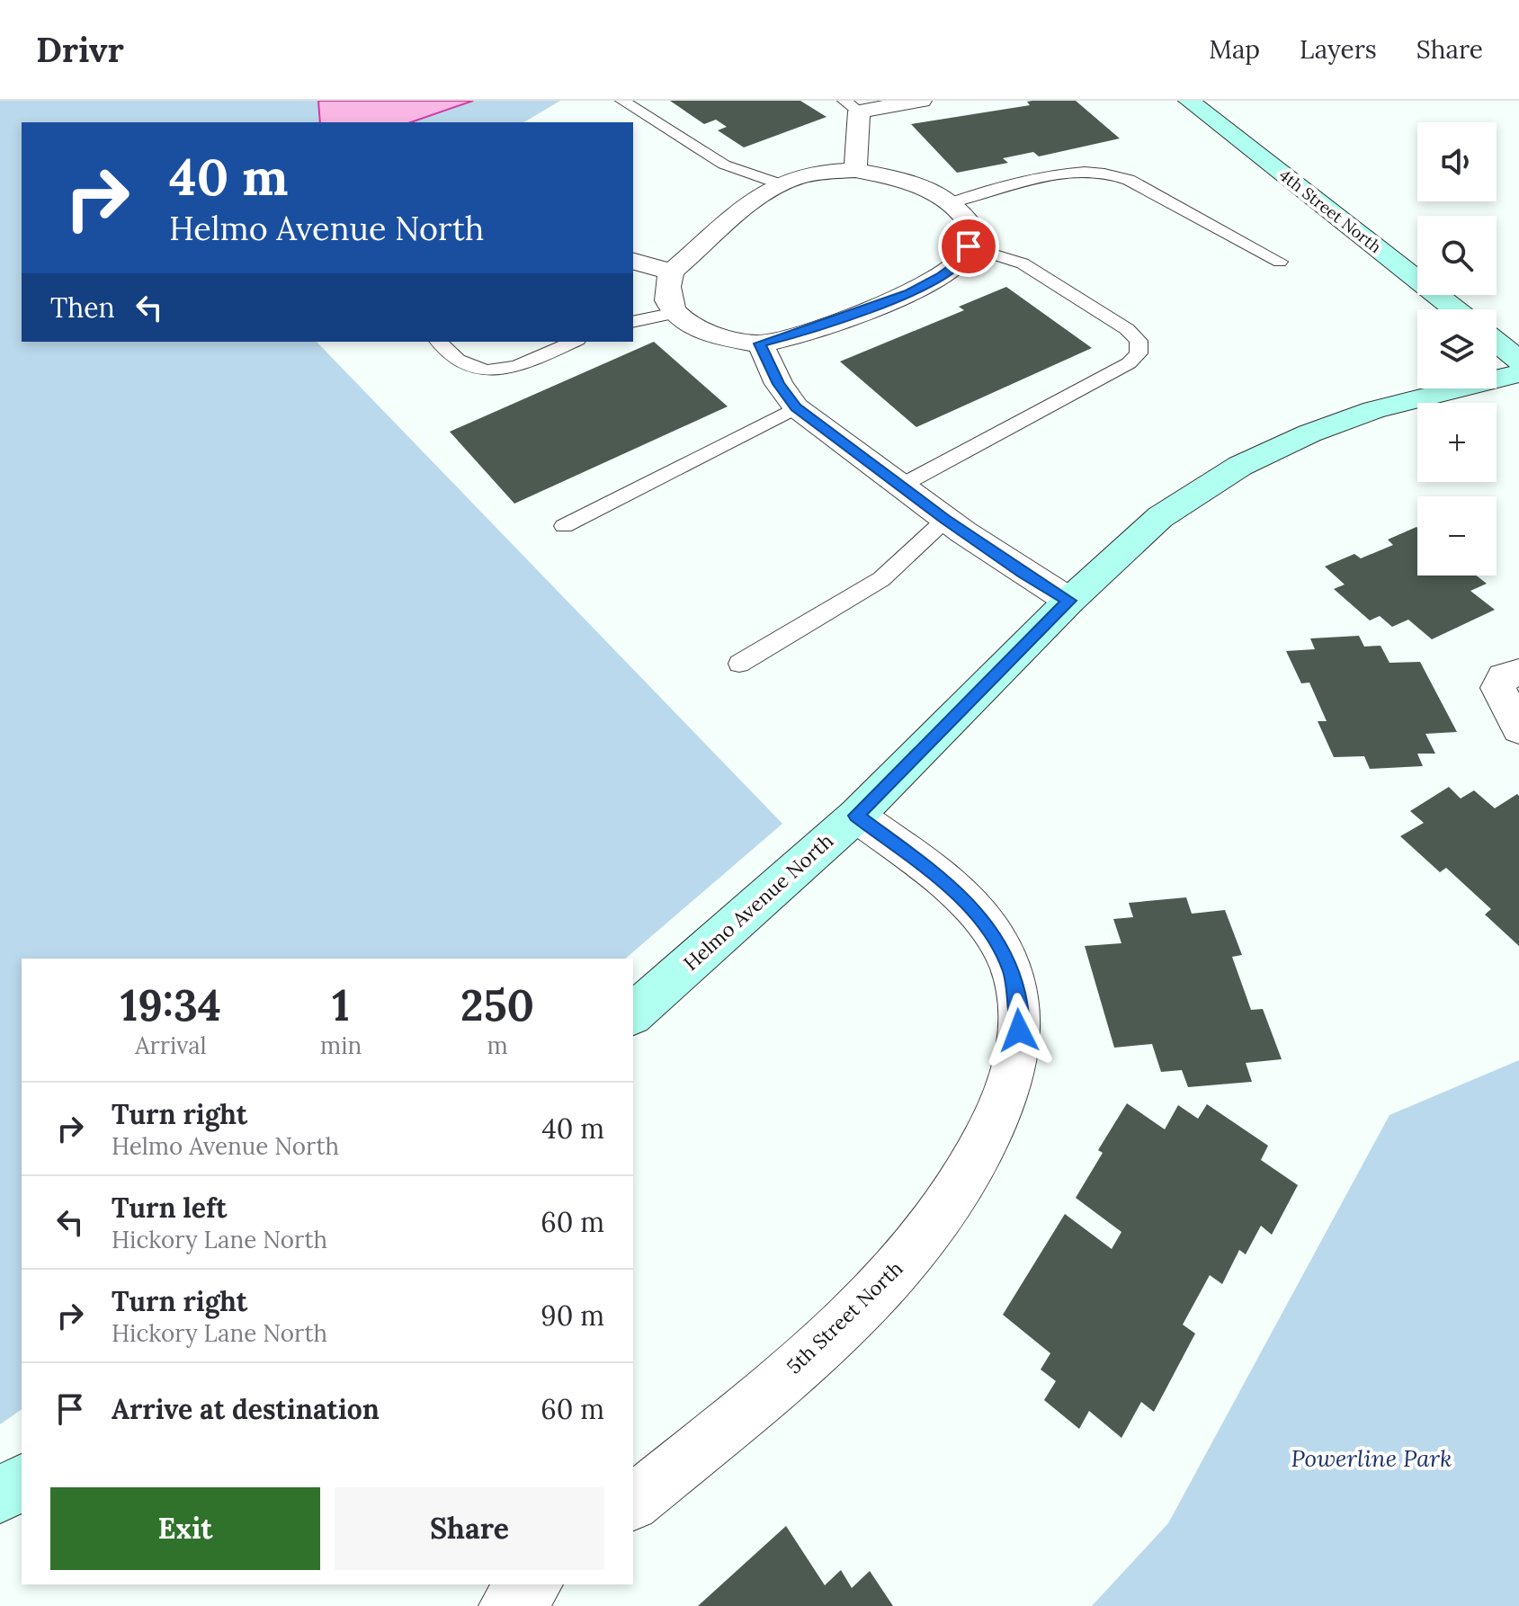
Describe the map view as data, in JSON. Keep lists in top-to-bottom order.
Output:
{
  "streets": {
    "street": ["4th Street North", "Helmo Avenue North", "5th Street North"]
  },
  "crossings": [
    ["Helmo Avenue North", "5th Street North"]
  ],
  "parks": ["Powerline Park"],
  "page": {
    "header": "Drivr",
    "nav": ["Map", "Layers", "Share"],
    "map_buttons": ["+", "−"],
    "turn": ["40 m", "Helmo Avenue North"],
    "then": "Then",
    "eta": [
      "19:34",
      "Arrival",
      "1",
      "min",
      "250",
      "m"
    ],
    "list": [
      {
        "name": "Turn right",
        "note": "Helmo Avenue North",
        "value": "40 m"
      },
      {
        "name": "Turn left",
        "note": "Hickory Lane North",
        "value": "60 m"
      },
      {
        "name": "Turn right",
        "note": "Hickory Lane North",
        "value": "90 m"
      },
      {
        "name": "Arrive at destination",
        "value": "60 m"
      }
    ],
    "buttons": ["Exit", "Share"]
  }
}
